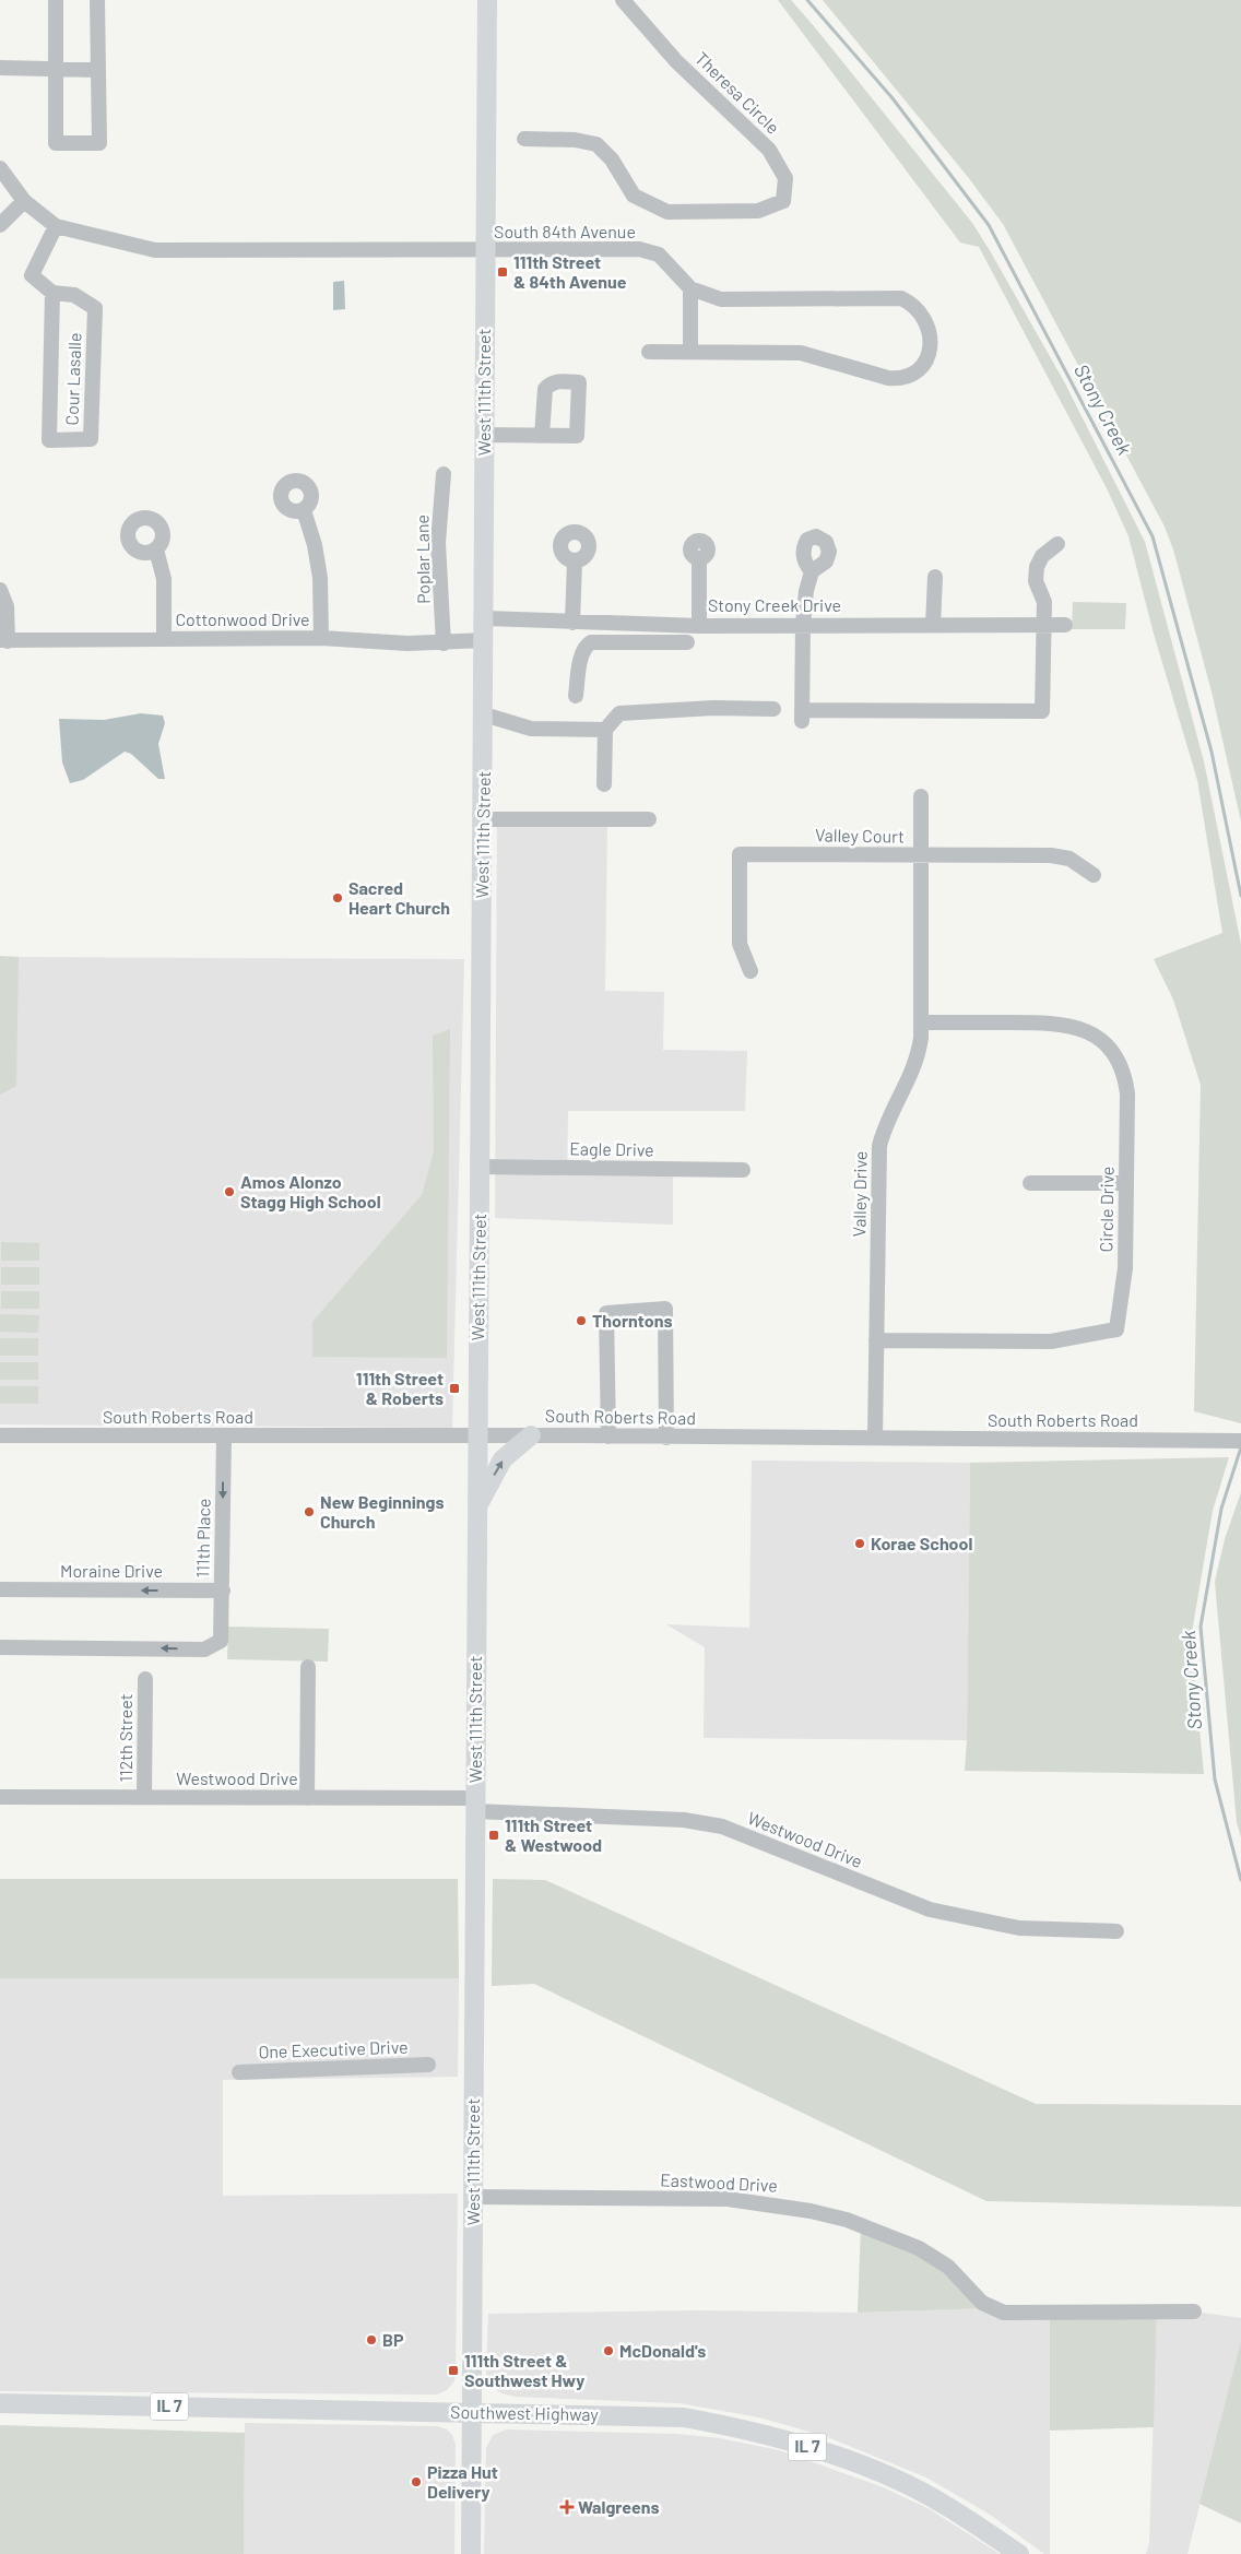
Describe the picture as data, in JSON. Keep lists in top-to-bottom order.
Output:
{
  "streets": {
    "main road": ["West 111th Street", "IL 7", "Southwest Highway"],
    "street": [
      "Theresa Circle",
      "South 84th Avenue",
      "Cour Lasalle",
      "Poplar Lane",
      "Stony Creek Drive",
      "Cottonwood Drive",
      "Valley Court",
      "Eagle Drive",
      "Valley Drive",
      "Circle Drive",
      "South Roberts Road",
      "111th Place",
      "Moraine Drive",
      "112th Street",
      "Westwood Drive",
      "One Executive Drive",
      "Eastwood Drive"
    ]
  },
  "crossings": [
    ["South 84th Avenue", "Cour Lasalle"],
    ["South 84th Avenue", "West 111th Street"],
    ["West 111th Street", "Stony Creek Drive"],
    ["West 111th Street", "Cottonwood Drive"],
    ["West 111th Street", "Eagle Drive"],
    ["West 111th Street", "South Roberts Road"],
    ["West 111th Street", "Westwood Drive"],
    ["West 111th Street", "Eastwood Drive"],
    ["West 111th Street", "Southwest Highway"],
    ["Poplar Lane", "Cottonwood Drive"],
    ["Valley Court", "Valley Drive"],
    ["Valley Drive", "Circle Drive"],
    ["Valley Drive", "South Roberts Road"],
    ["South Roberts Road", "111th Place"],
    ["111th Place", "Moraine Drive"],
    ["112th Street", "Westwood Drive"]
  ],
  "one_way": ["Moraine Drive"],
  "water": ["Stony Creek"],
  "places": {
    "transit": [
      "111th Street & 84th Avenue",
      "111th Street & Roberts",
      "111th Street & Westwood",
      "111th Street & Southwest Hwy"
    ],
    "other": [
      "Sacred Heart Church",
      "Amos Alonzo Stagg High School",
      "Thorntons",
      "New Beginnings Church",
      "Korae School",
      "BP",
      "McDonald's",
      "Pizza Hut Delivery"
    ],
    "health": ["Walgreens"]
  }
}
